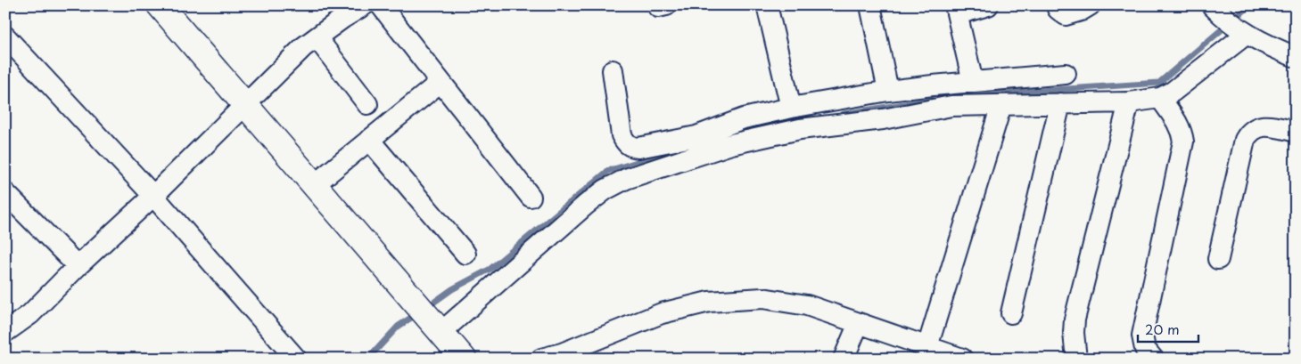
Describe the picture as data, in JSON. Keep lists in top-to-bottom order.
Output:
{
  "scale_bar": "20 m"
}
